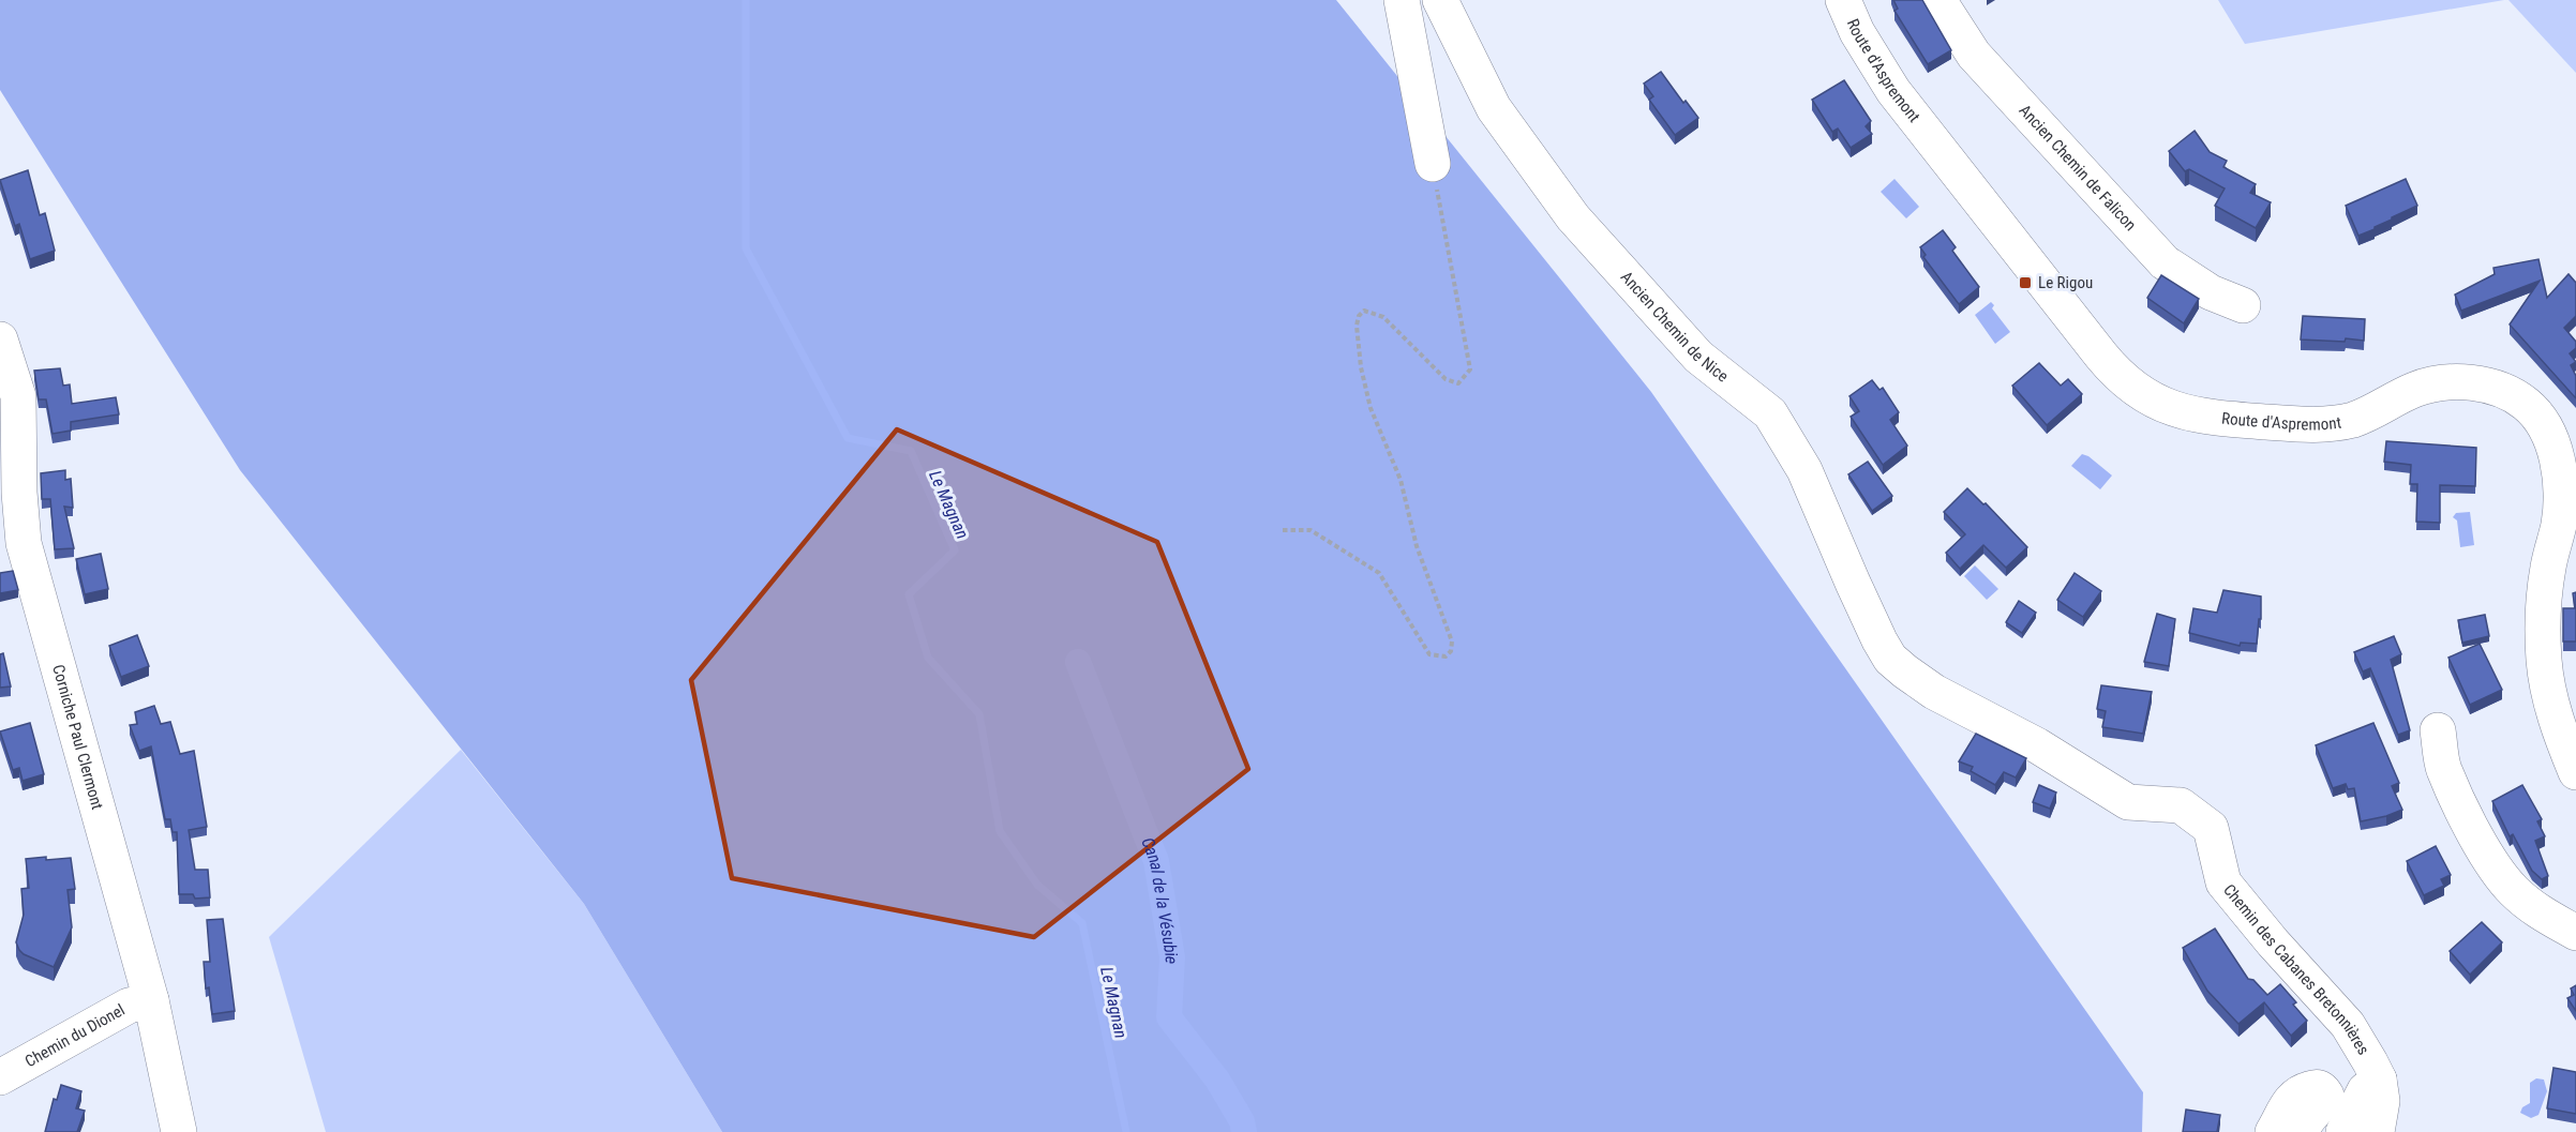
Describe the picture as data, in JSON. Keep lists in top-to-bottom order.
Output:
{
  "streets": {
    "street": [
      "Route d'Aspremont",
      "Ancien Chemin de Falicon",
      "Ancien Chemin de Nice",
      "Corniche Paul Clermont",
      "Chemin des Cabanes Bretonnières",
      "Chemin du Dionel"
    ]
  },
  "crossings": [
    ["Ancien Chemin de Nice", "Chemin des Cabanes Bretonnières"],
    ["Corniche Paul Clermont", "Chemin du Dionel"]
  ],
  "water": ["Le Magnan", "Canal de la Vésubie"],
  "places": {
    "transit": ["Le Rigou"]
  }
}
